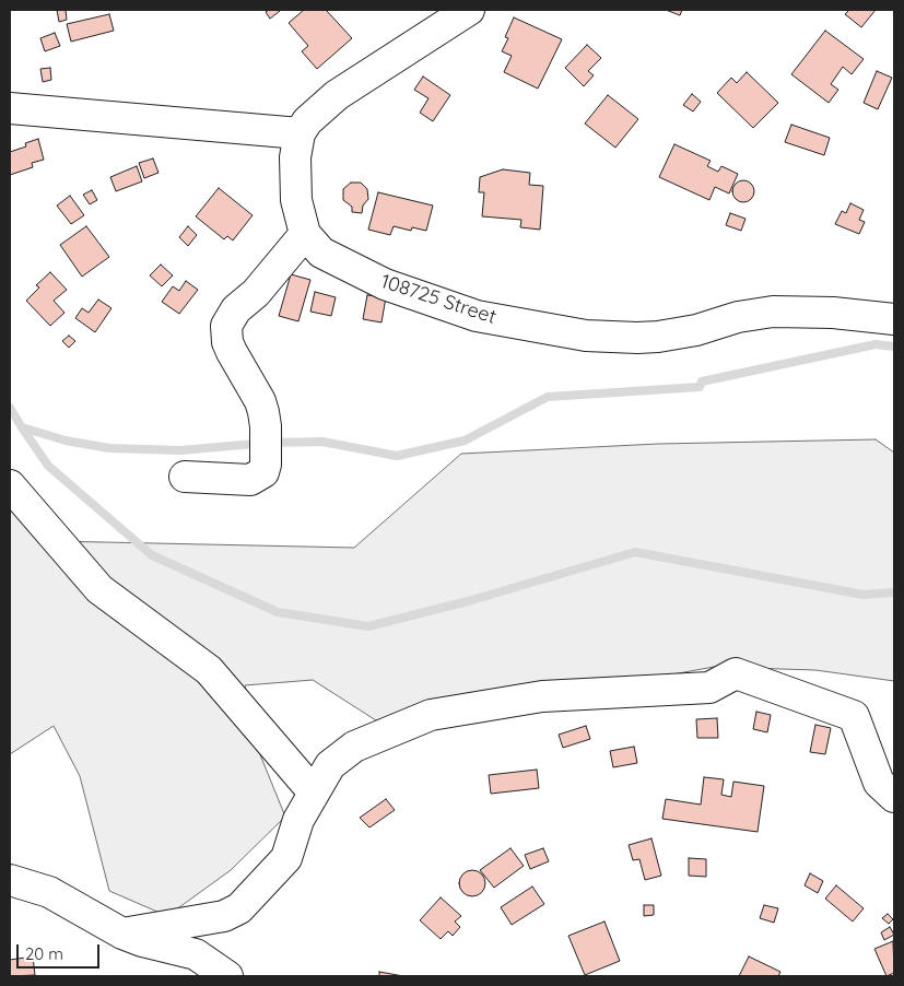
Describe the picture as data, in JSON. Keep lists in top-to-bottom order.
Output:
{
  "streets": {
    "street": ["108725 Street"]
  },
  "scale_bar": "20 m"
}
